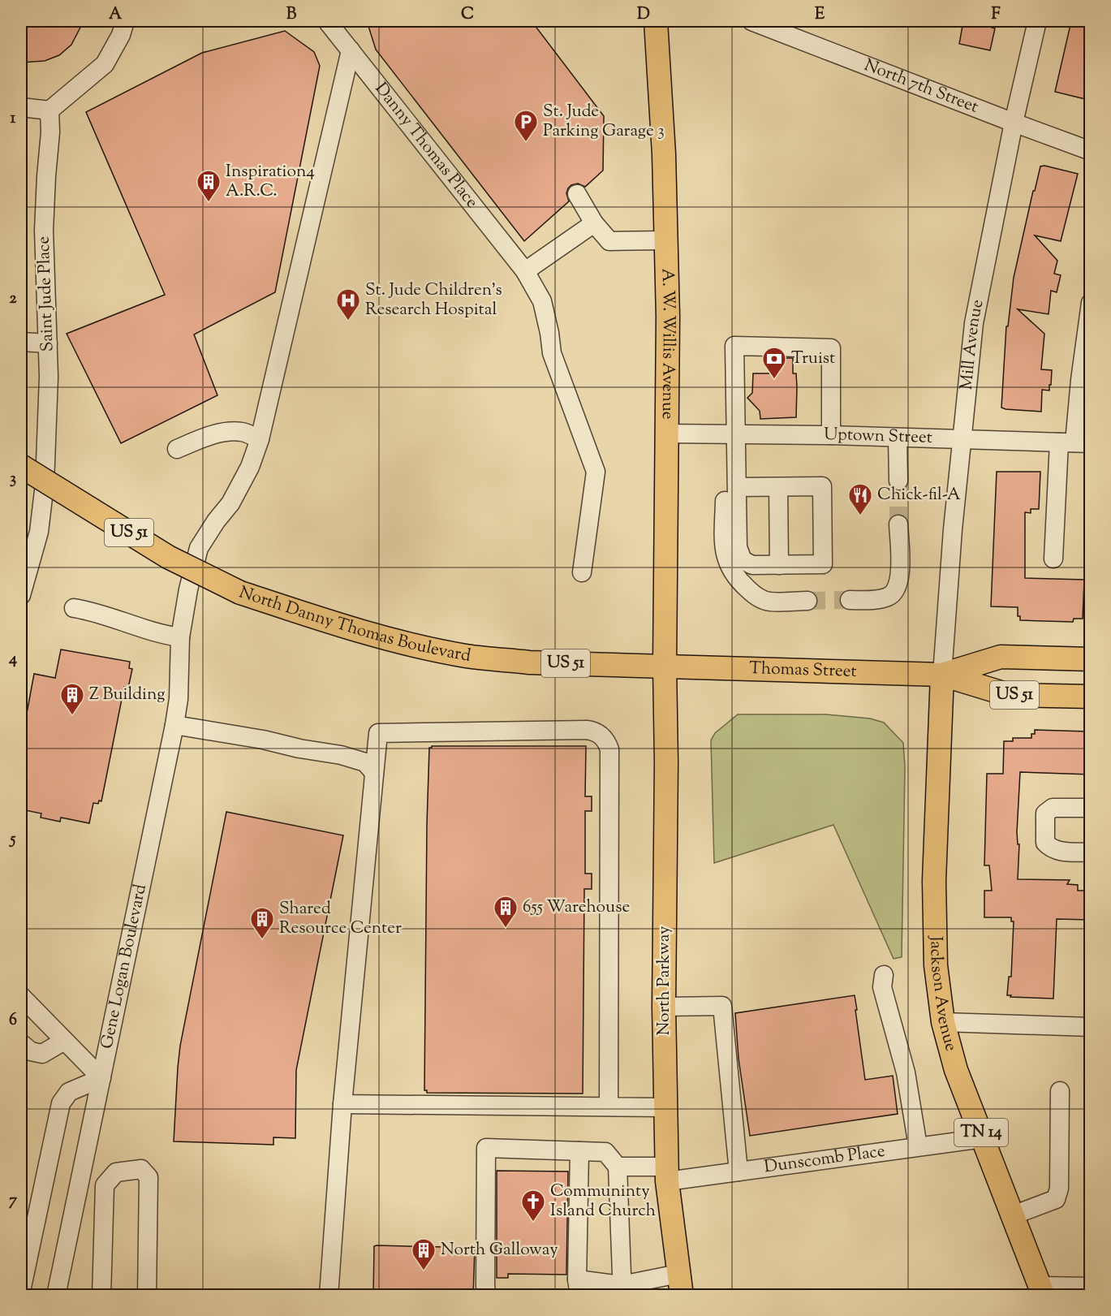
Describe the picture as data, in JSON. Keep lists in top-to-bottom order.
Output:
{
  "streets": {
    "main road": [
      "A. W. Willis Avenue",
      "US 51",
      "North Danny Thomas Boulevard",
      "Thomas Street",
      "North Parkway",
      "Jackson Avenue",
      "TN 14"
    ],
    "street": [
      "North 7th Street",
      "Danny Thomas Place",
      "Saint Jude Place",
      "Mill Avenue",
      "Uptown Street",
      "Gene Logan Boulevard",
      "Dunscomb Place"
    ]
  },
  "crossings": [
    ["North 7th Street", "Mill Avenue"],
    ["Danny Thomas Place", "Gene Logan Boulevard"],
    ["A. W. Willis Avenue", "Uptown Street"],
    ["A. W. Willis Avenue", "North Danny Thomas Boulevard"],
    ["A. W. Willis Avenue", "Thomas Street"],
    ["A. W. Willis Avenue", "North Parkway"],
    ["Mill Avenue", "Uptown Street"],
    ["Mill Avenue", "Thomas Street"],
    ["Mill Avenue", "Jackson Avenue"],
    ["North Danny Thomas Boulevard", "Thomas Street"],
    ["North Danny Thomas Boulevard", "North Parkway"],
    ["Thomas Street", "North Parkway"],
    ["Thomas Street", "Jackson Avenue"],
    ["North Parkway", "Dunscomb Place"],
    ["Jackson Avenue", "Dunscomb Place"]
  ],
  "places": {
    "parking": ["St. Jude Parking Garage 3"],
    "building": [
      "Inspiration4 A.R.C.",
      "Z Building",
      "655 Warehouse",
      "Shared Resource Center",
      "North Galloway"
    ],
    "hospital": ["St. Jude Children's Research Hospital"],
    "bank": ["Truist"],
    "restaurant": ["Chick-fil-A"],
    "church": ["Communinty Island Church"]
  },
  "grid": {
    "columns": [
      "A",
      "B",
      "C",
      "D",
      "E",
      "F"
    ],
    "rows": [
      "1",
      "2",
      "3",
      "4",
      "5",
      "6",
      "7"
    ]
  }
}
